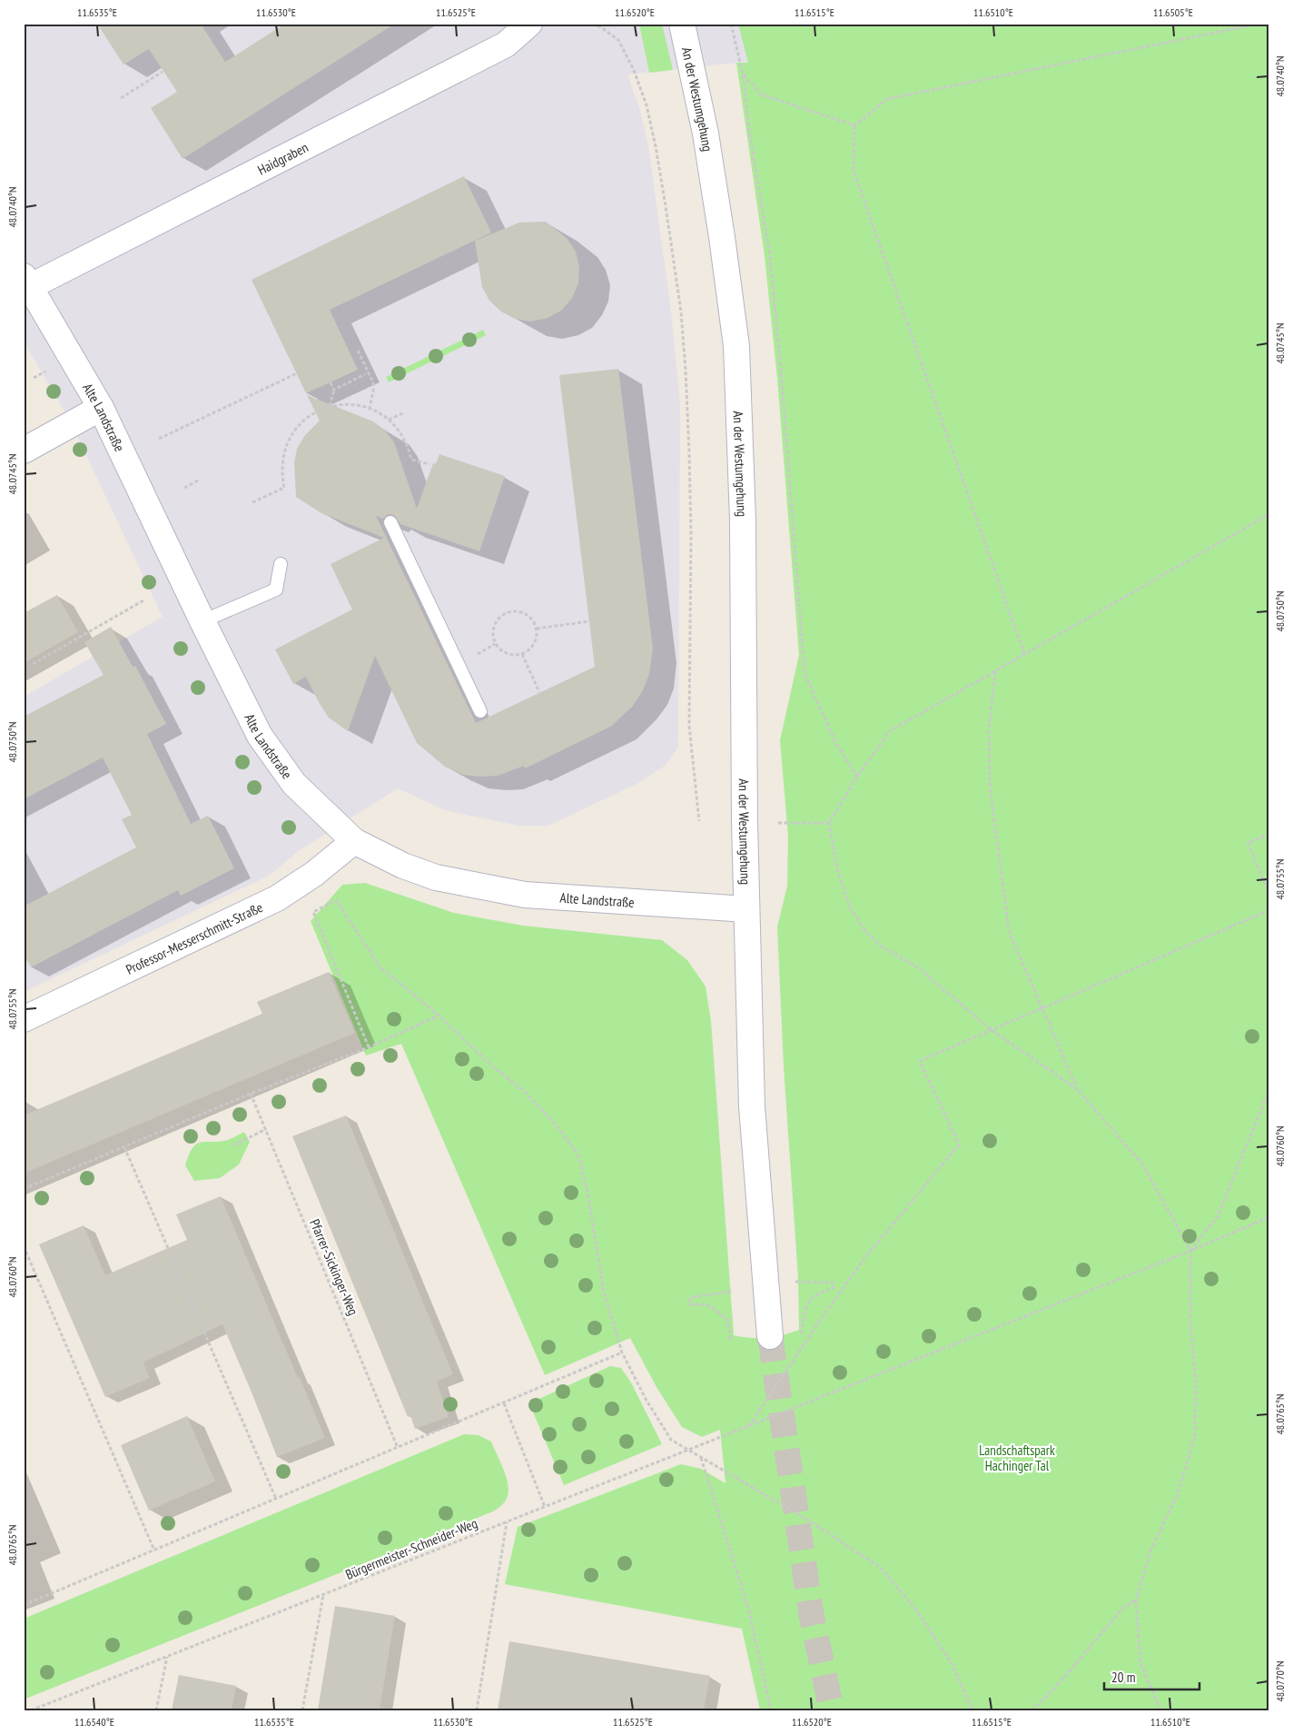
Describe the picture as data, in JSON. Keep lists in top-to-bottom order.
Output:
{
  "streets": {
    "main road": [
      "An der Westumgehung",
      "Haidgraben",
      "Alte Landstraße",
      "Professor-Messerschmitt-Straße"
    ],
    "path": ["Pfarrer-Sickinger-Weg", "Bürgermeister-Schneider-Weg"]
  },
  "crossings": [
    ["An der Westumgehung", "Alte Landstraße"],
    ["Haidgraben", "Alte Landstraße"],
    ["Alte Landstraße", "Professor-Messerschmitt-Straße"]
  ],
  "parks": ["Landschaftspark Hachinger Tal"],
  "scale_bar": "20 m",
  "coordinates": [
    "11.6535°E",
    "11.6530°E",
    "11.6525°E",
    "11.6520°E",
    "11.6515°E",
    "11.6510°E",
    "11.6505°E",
    "48.0740°N",
    "48.0745°N",
    "48.0750°N",
    "48.0755°N",
    "48.0760°N",
    "48.0765°N",
    "48.0770°N",
    "11.6540°E"
  ]
}
